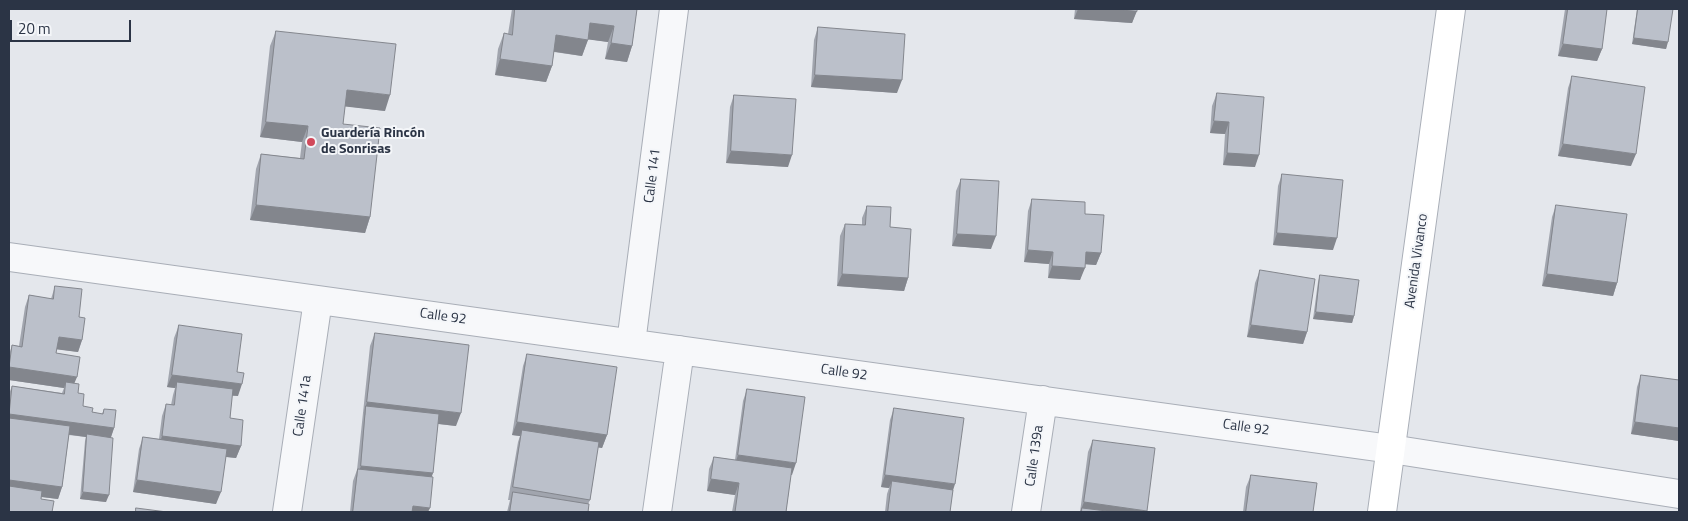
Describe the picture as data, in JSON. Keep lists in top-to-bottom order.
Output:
{
  "streets": {
    "main road": ["Avenida Vivanco"],
    "street": [
      "Calle 141",
      "Calle 92",
      "Calle 141a",
      "Calle 139a"
    ]
  },
  "crossings": [
    ["Calle 141", "Calle 92"],
    ["Avenida Vivanco", "Calle 92"],
    ["Calle 92", "Calle 141a"],
    ["Calle 92", "Calle 139a"]
  ],
  "places": ["Guardería Rincón de Sonrisas"],
  "scale_bar": "20 m"
}
